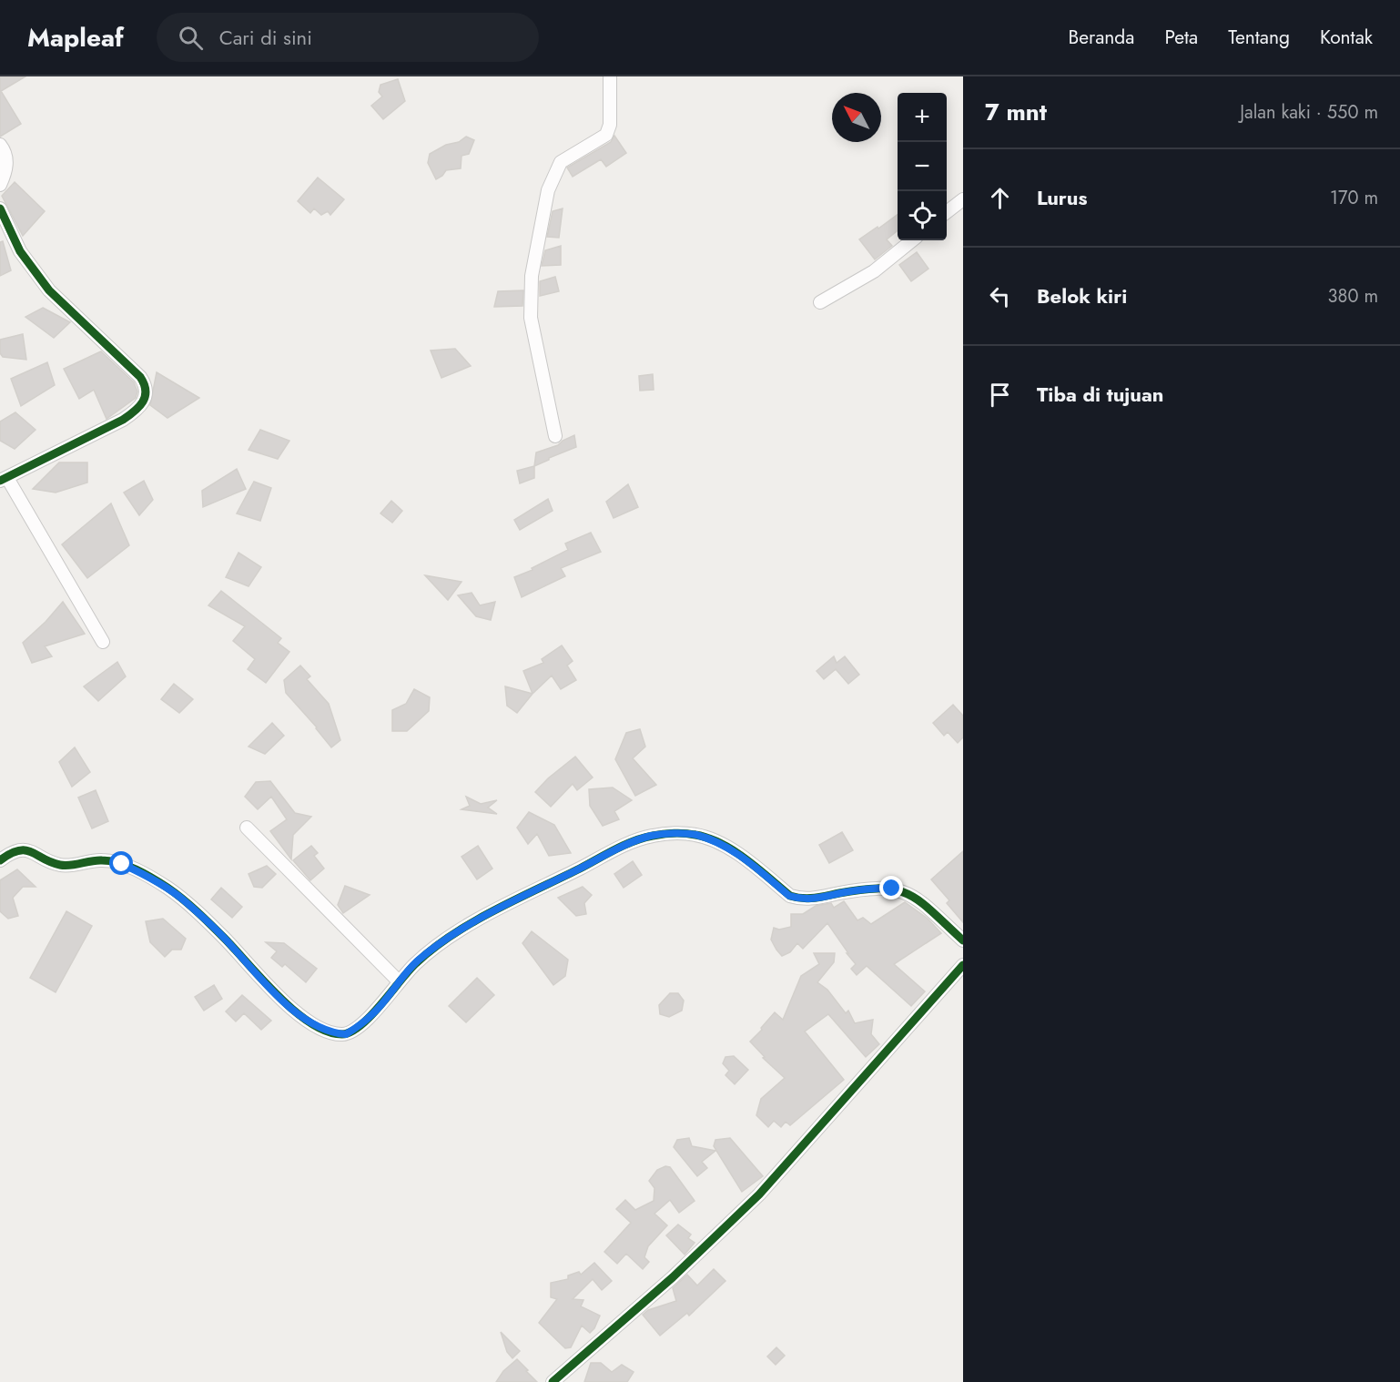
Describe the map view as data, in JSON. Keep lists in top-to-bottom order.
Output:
{
  "north": "top left",
  "page": {
    "header": "Mapleaf",
    "search": "Cari di sini",
    "nav": [
      "Beranda",
      "Peta",
      "Tentang",
      "Kontak"
    ],
    "heading": ["7 mnt", "Jalan kaki · 550 m"],
    "map_buttons": ["+", "−"],
    "list": [
      ["Lurus", "170 m"],
      ["Belok kiri", "380 m"],
      "Tiba di tujuan"
    ]
  }
}
